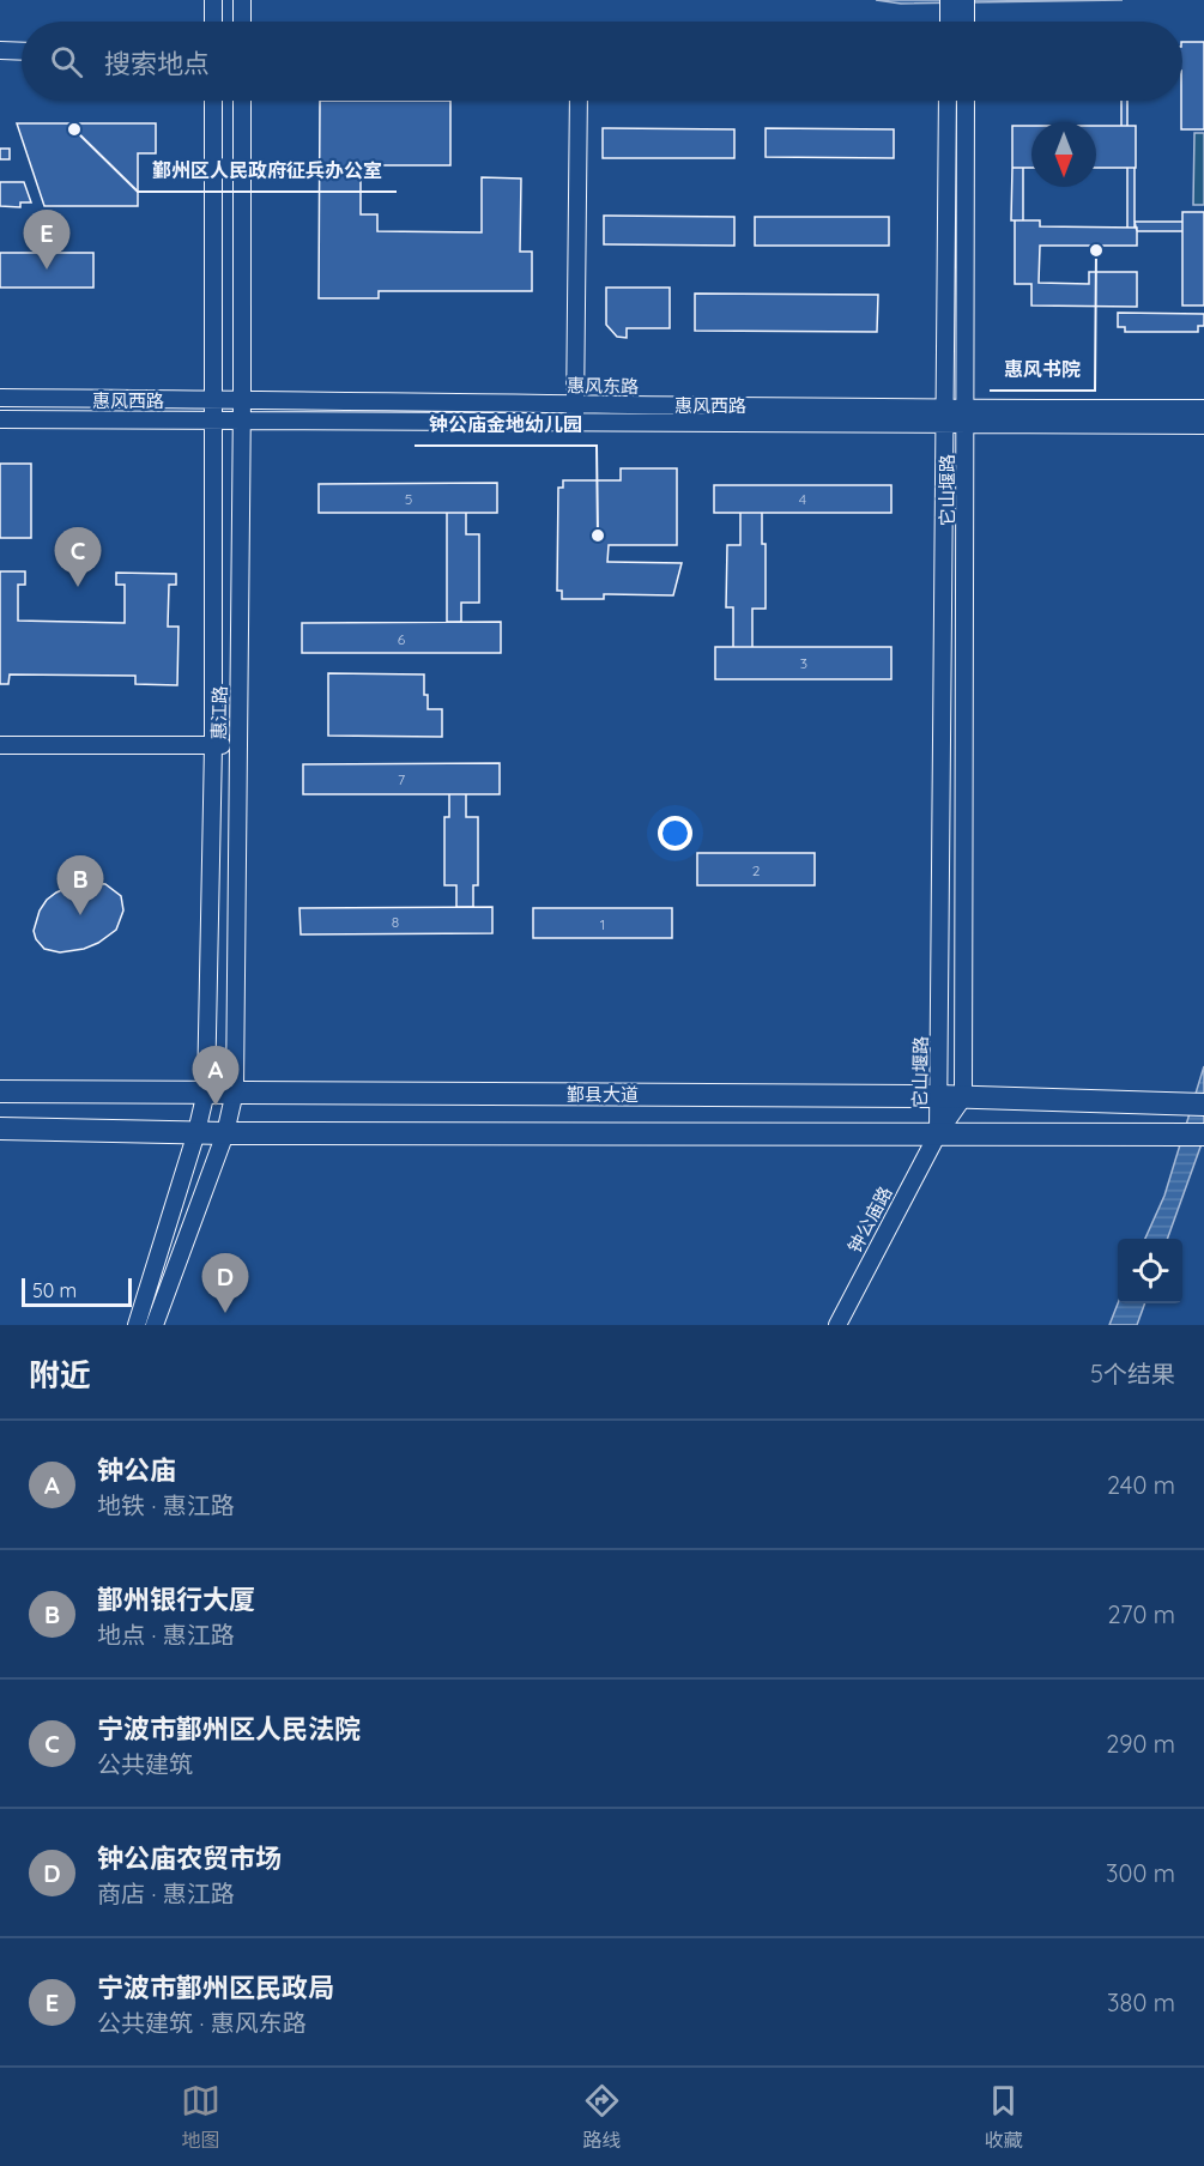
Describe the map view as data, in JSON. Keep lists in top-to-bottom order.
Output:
{
  "streets": {
    "main road": ["鄞县大道"],
    "street": [
      "惠风东路",
      "惠风西路",
      "它山堰路",
      "惠江路",
      "钟公庙路"
    ]
  },
  "crossings": [
    ["惠风东路", "惠风西路"],
    ["惠风东路", "它山堰路"],
    ["惠风东路", "惠江路"],
    ["惠风西路", "它山堰路"],
    ["惠风西路", "惠江路"],
    ["它山堰路", "鄞县大道"],
    ["它山堰路", "钟公庙路"],
    ["惠江路", "鄞县大道"]
  ],
  "places": ["鄞州区人民政府征兵办公室", "惠风书院", "钟公庙金地幼儿园"],
  "house_numbers": [
    "5",
    "4",
    "6",
    "3",
    "7",
    "2",
    "8",
    "1"
  ],
  "scale_bar": "50 m",
  "north": "bottom",
  "page": {
    "search": "搜索地点",
    "pins": [
      "E",
      "C",
      "B",
      "A",
      "D"
    ],
    "scale": "50 m",
    "heading": ["附近", "5个结果"],
    "list": [
      {
        "mark": "A",
        "name": "钟公庙",
        "note": "地铁 · 惠江路",
        "value": "240 m"
      },
      {
        "mark": "B",
        "name": "鄞州银行大厦",
        "note": "地点 · 惠江路",
        "value": "270 m"
      },
      {
        "mark": "C",
        "name": "宁波市鄞州区人民法院",
        "note": "公共建筑",
        "value": "290 m"
      },
      {
        "mark": "D",
        "name": "钟公庙农贸市场",
        "note": "商店 · 惠江路",
        "value": "300 m"
      },
      {
        "mark": "E",
        "name": "宁波市鄞州区民政局",
        "note": "公共建筑 · 惠风东路",
        "value": "380 m"
      }
    ],
    "nav": ["地图", "路线", "收藏"]
  }
}
